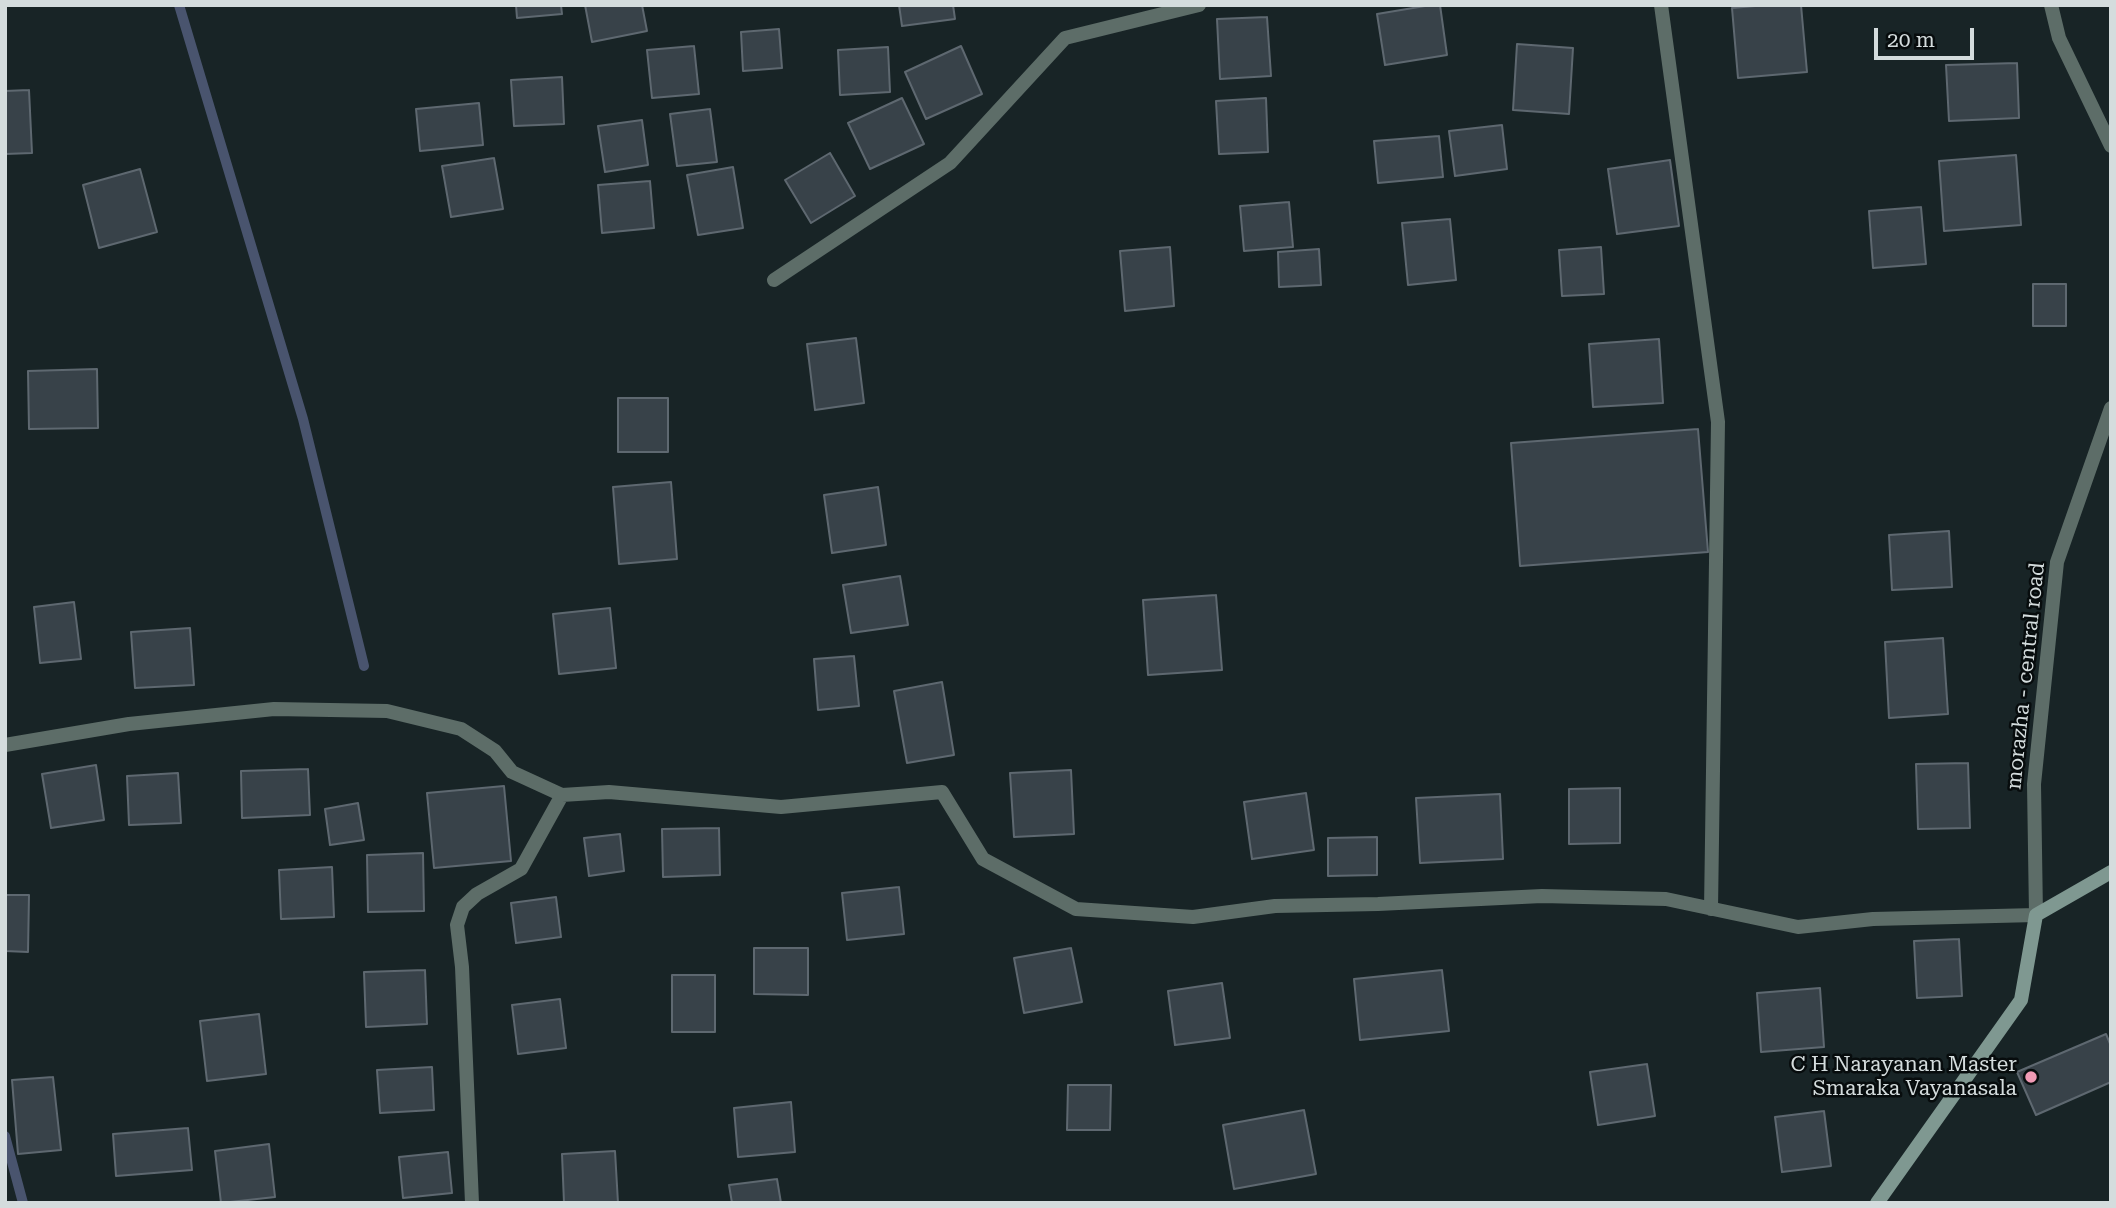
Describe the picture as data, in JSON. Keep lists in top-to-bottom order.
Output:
{
  "streets": {
    "street": ["morazha - central road"]
  },
  "places": ["C H Narayanan Master Smaraka Vayanasala"],
  "scale_bar": "20 m"
}
